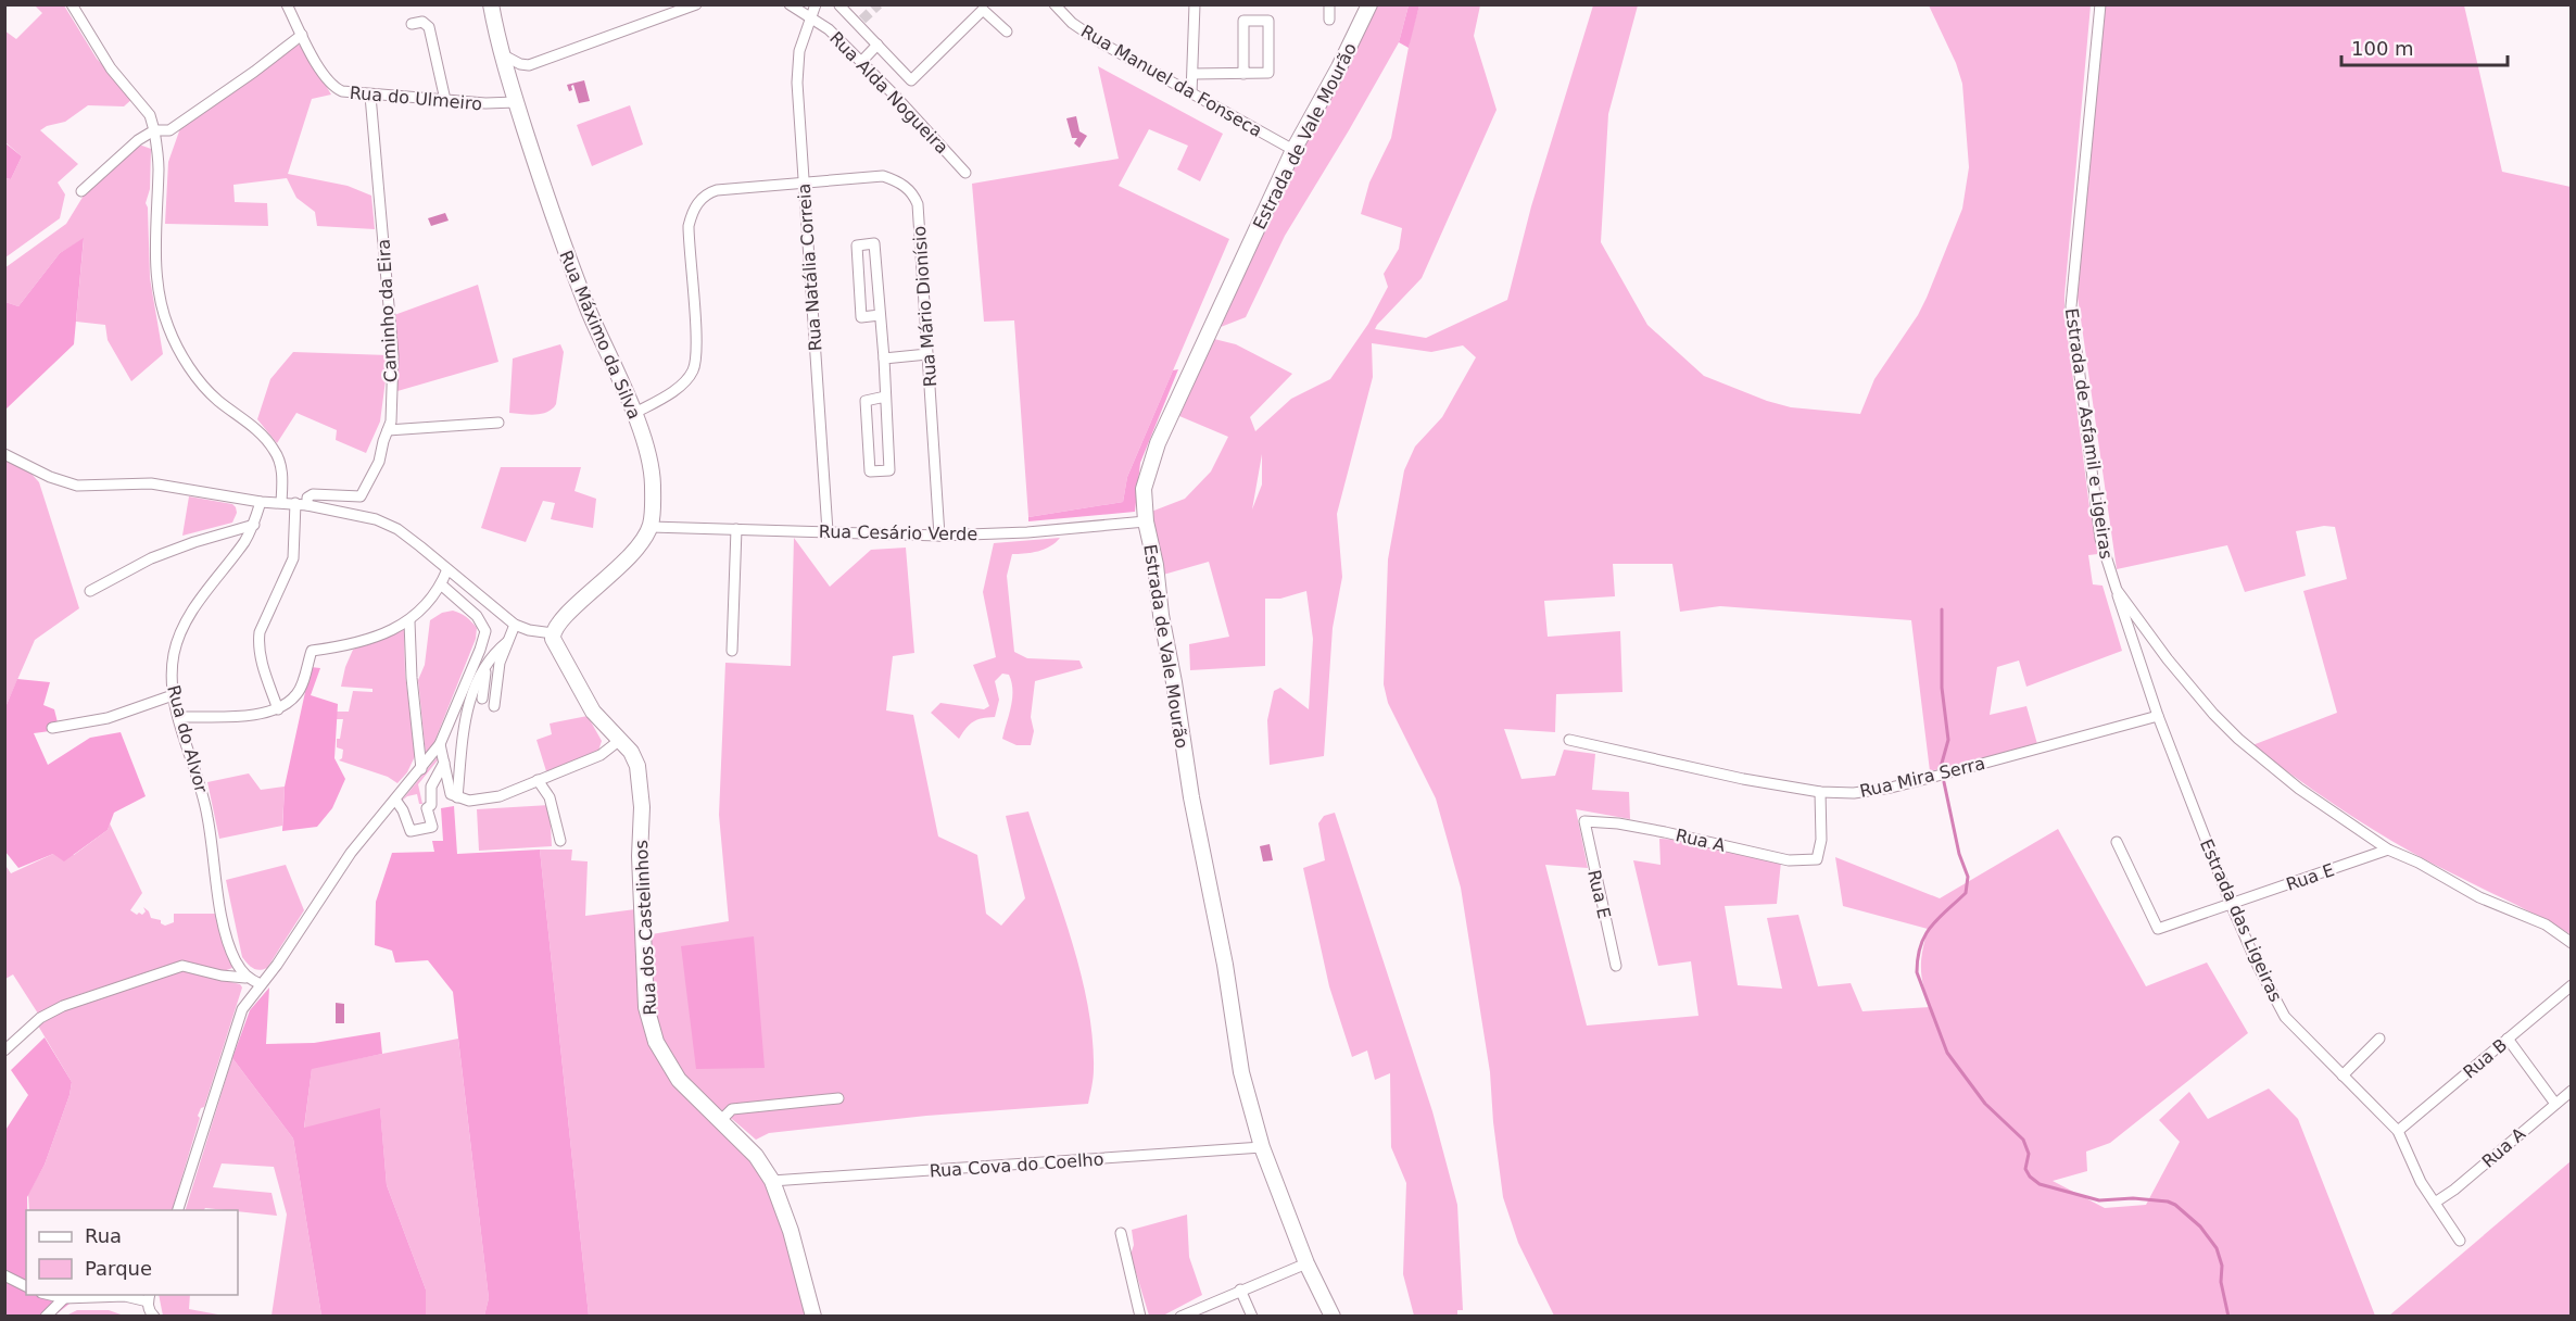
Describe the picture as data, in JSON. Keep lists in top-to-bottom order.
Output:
{
  "streets": {
    "street": [
      "Rua Manuel da Fonseca",
      "Rua Alda Nogueira",
      "Rua do Ulmeiro",
      "Estrada de Vale Mourão",
      "Rua Natália Correia",
      "Rua Mário Dionísio",
      "Caminho da Eira",
      "Rua Máximo da Silva",
      "Estrada de Asfamil e Ligeiras",
      "Rua Cesário Verde",
      "Rua do Alvor",
      "Rua Mira Serra",
      "Rua A",
      "Rua E",
      "Estrada das Ligeiras",
      "Rua dos Castelinhos",
      "Rua B",
      "Rua Cova do Coelho"
    ]
  },
  "crossings": [
    ["Rua Manuel da Fonseca", "Estrada de Vale Mourão"],
    ["Rua Alda Nogueira", "Rua Natália Correia"],
    ["Rua do Ulmeiro", "Caminho da Eira"],
    ["Rua do Ulmeiro", "Rua Máximo da Silva"],
    ["Estrada de Vale Mourão", "Rua Cesário Verde"],
    ["Estrada de Vale Mourão", "Rua Cova do Coelho"],
    ["Rua Natália Correia", "Rua Mário Dionísio"],
    ["Rua Natália Correia", "Rua Cesário Verde"],
    ["Rua Mário Dionísio", "Rua Cesário Verde"],
    ["Rua Máximo da Silva", "Rua Cesário Verde"],
    ["Estrada de Asfamil e Ligeiras", "Rua E"],
    ["Estrada de Asfamil e Ligeiras", "Estrada das Ligeiras"],
    ["Rua Mira Serra", "Rua A"],
    ["Rua Mira Serra", "Estrada das Ligeiras"],
    ["Rua A", "Rua E"],
    ["Rua A", "Estrada das Ligeiras"],
    ["Rua E", "Estrada das Ligeiras"],
    ["Estrada das Ligeiras", "Rua B"],
    ["Rua dos Castelinhos", "Rua Cova do Coelho"]
  ],
  "legend": ["Rua", "Parque"],
  "scale_bar": "100 m"
}
